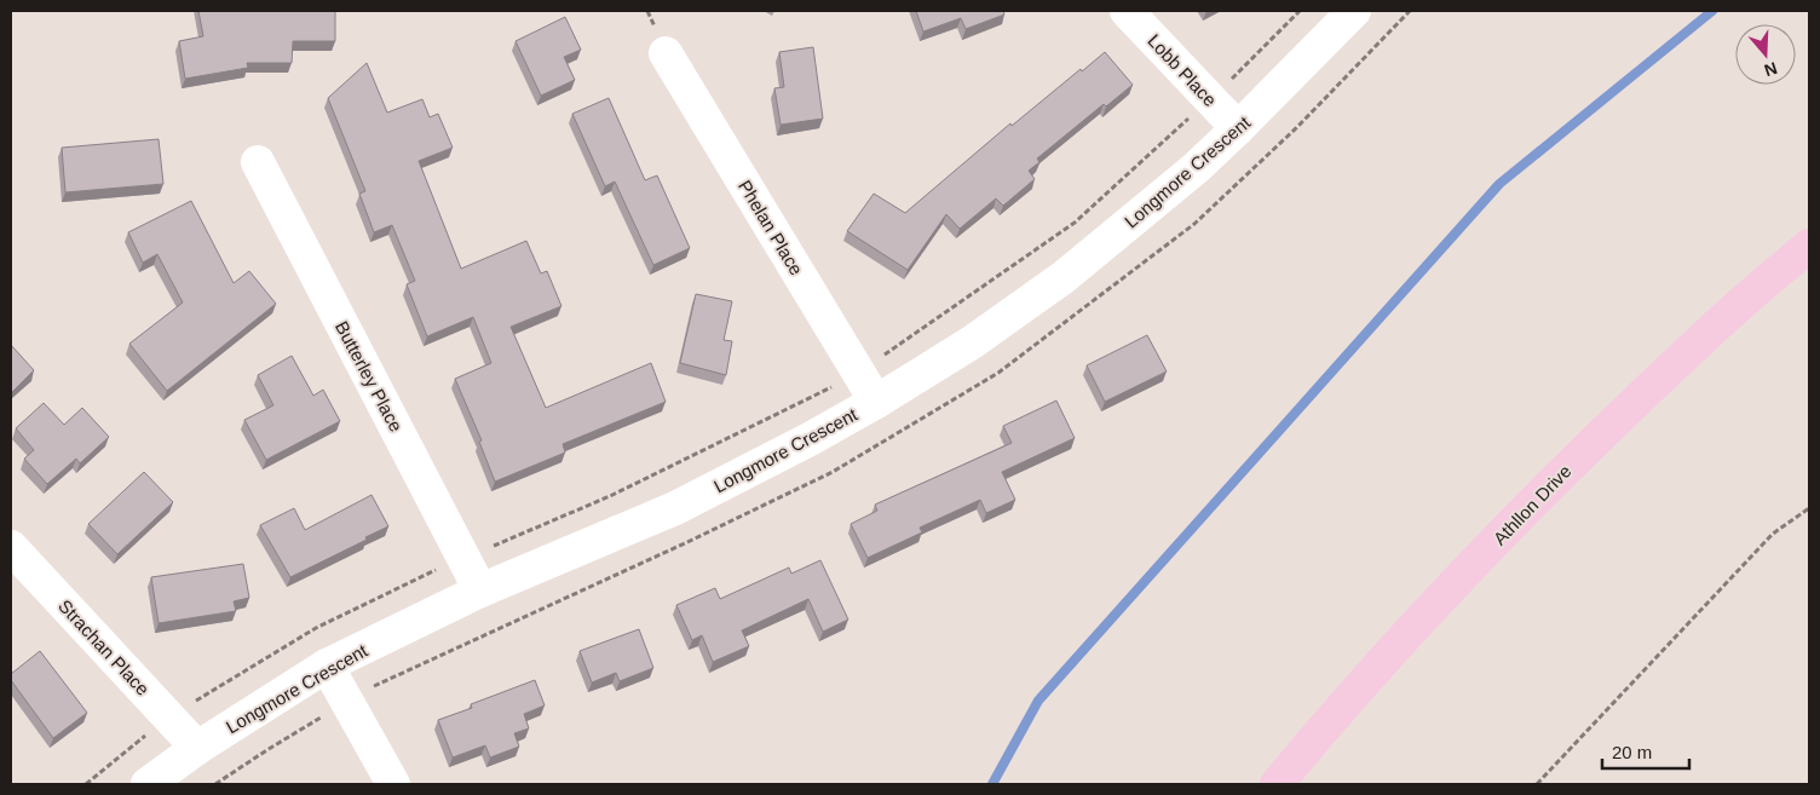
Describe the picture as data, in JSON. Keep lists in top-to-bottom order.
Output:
{
  "streets": {
    "main road": ["Athllon Drive"],
    "street": [
      "Lobb Place",
      "Longmore Crescent",
      "Phelan Place",
      "Butterley Place",
      "Strachan Place"
    ]
  },
  "crossings": [
    ["Lobb Place", "Longmore Crescent"],
    ["Longmore Crescent", "Phelan Place"],
    ["Longmore Crescent", "Butterley Place"],
    ["Longmore Crescent", "Strachan Place"]
  ],
  "scale_bar": "20 m",
  "north": "bottom"
}
